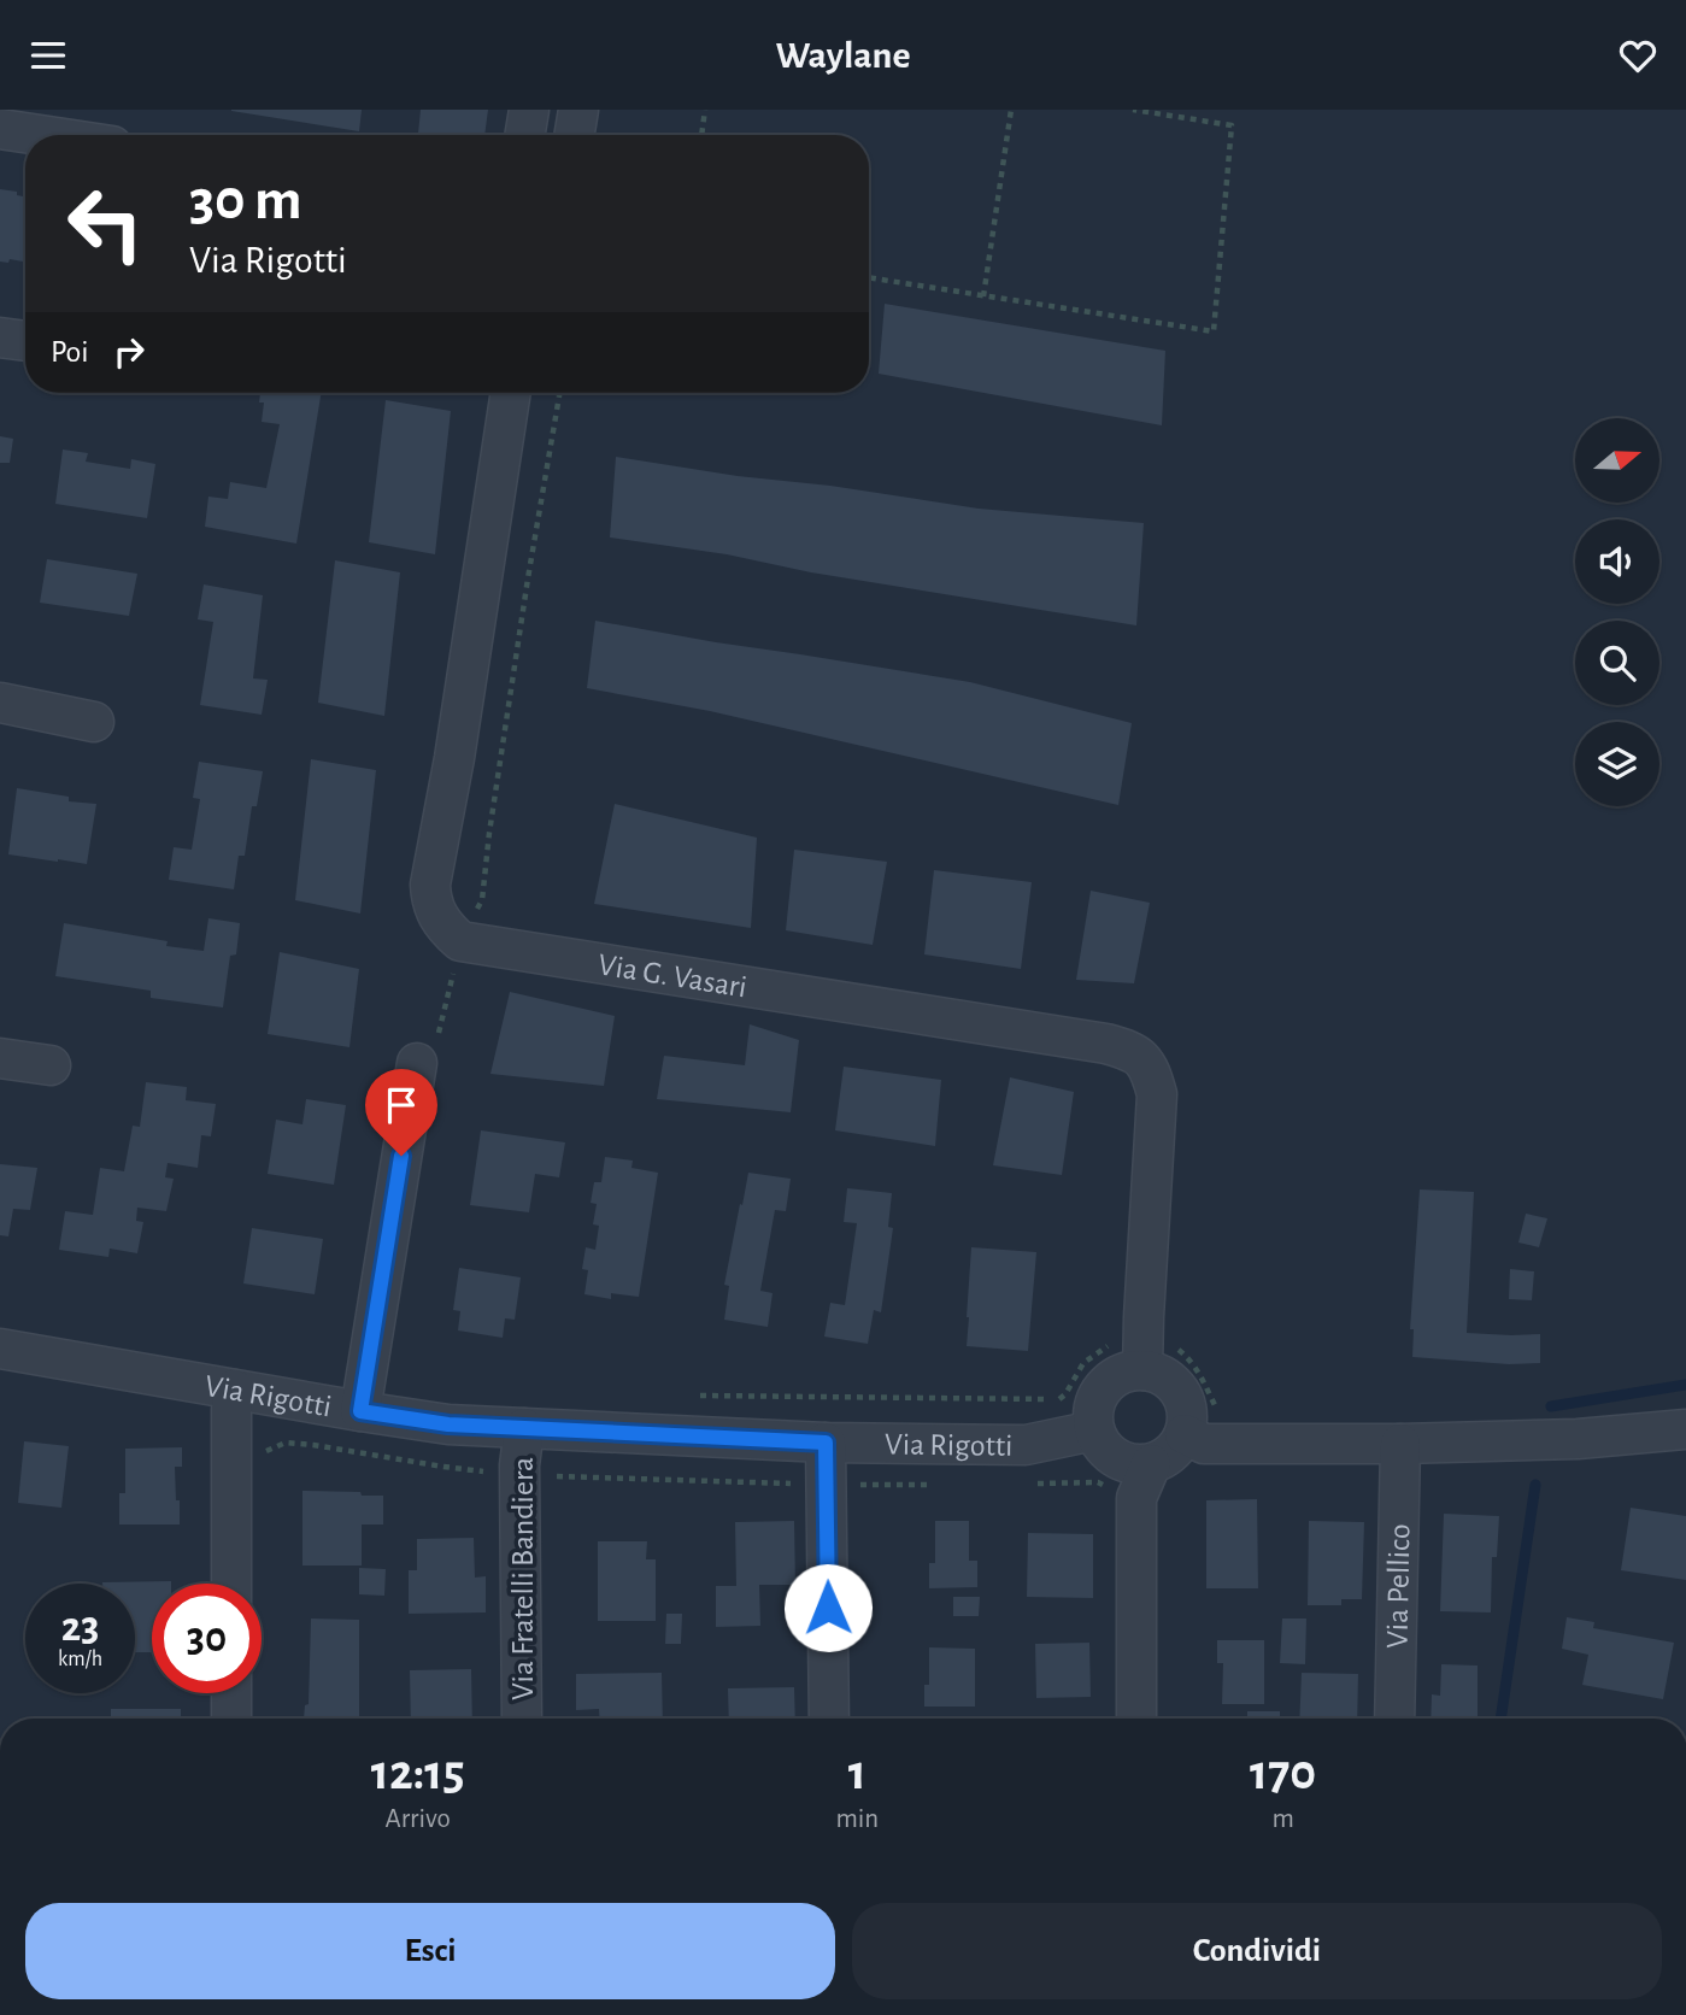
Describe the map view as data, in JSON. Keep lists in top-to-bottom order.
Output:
{
  "streets": {
    "street": [
      "Via G. Vasari",
      "Via Rigotti",
      "Via Fratelli Bandiera",
      "Via Pellico"
    ]
  },
  "crossings": [
    ["Via G. Vasari", "Via Rigotti"],
    ["Via Rigotti", "Via Fratelli Bandiera"]
  ],
  "north": "right",
  "page": {
    "header": "Waylane",
    "turn": ["30 m", "Via Rigotti"],
    "then": "Poi",
    "speed": "23 km/h",
    "limit": "30",
    "eta": [
      "12:15",
      "Arrivo",
      "1",
      "min",
      "170",
      "m"
    ],
    "buttons": ["Esci", "Condividi"]
  }
}
